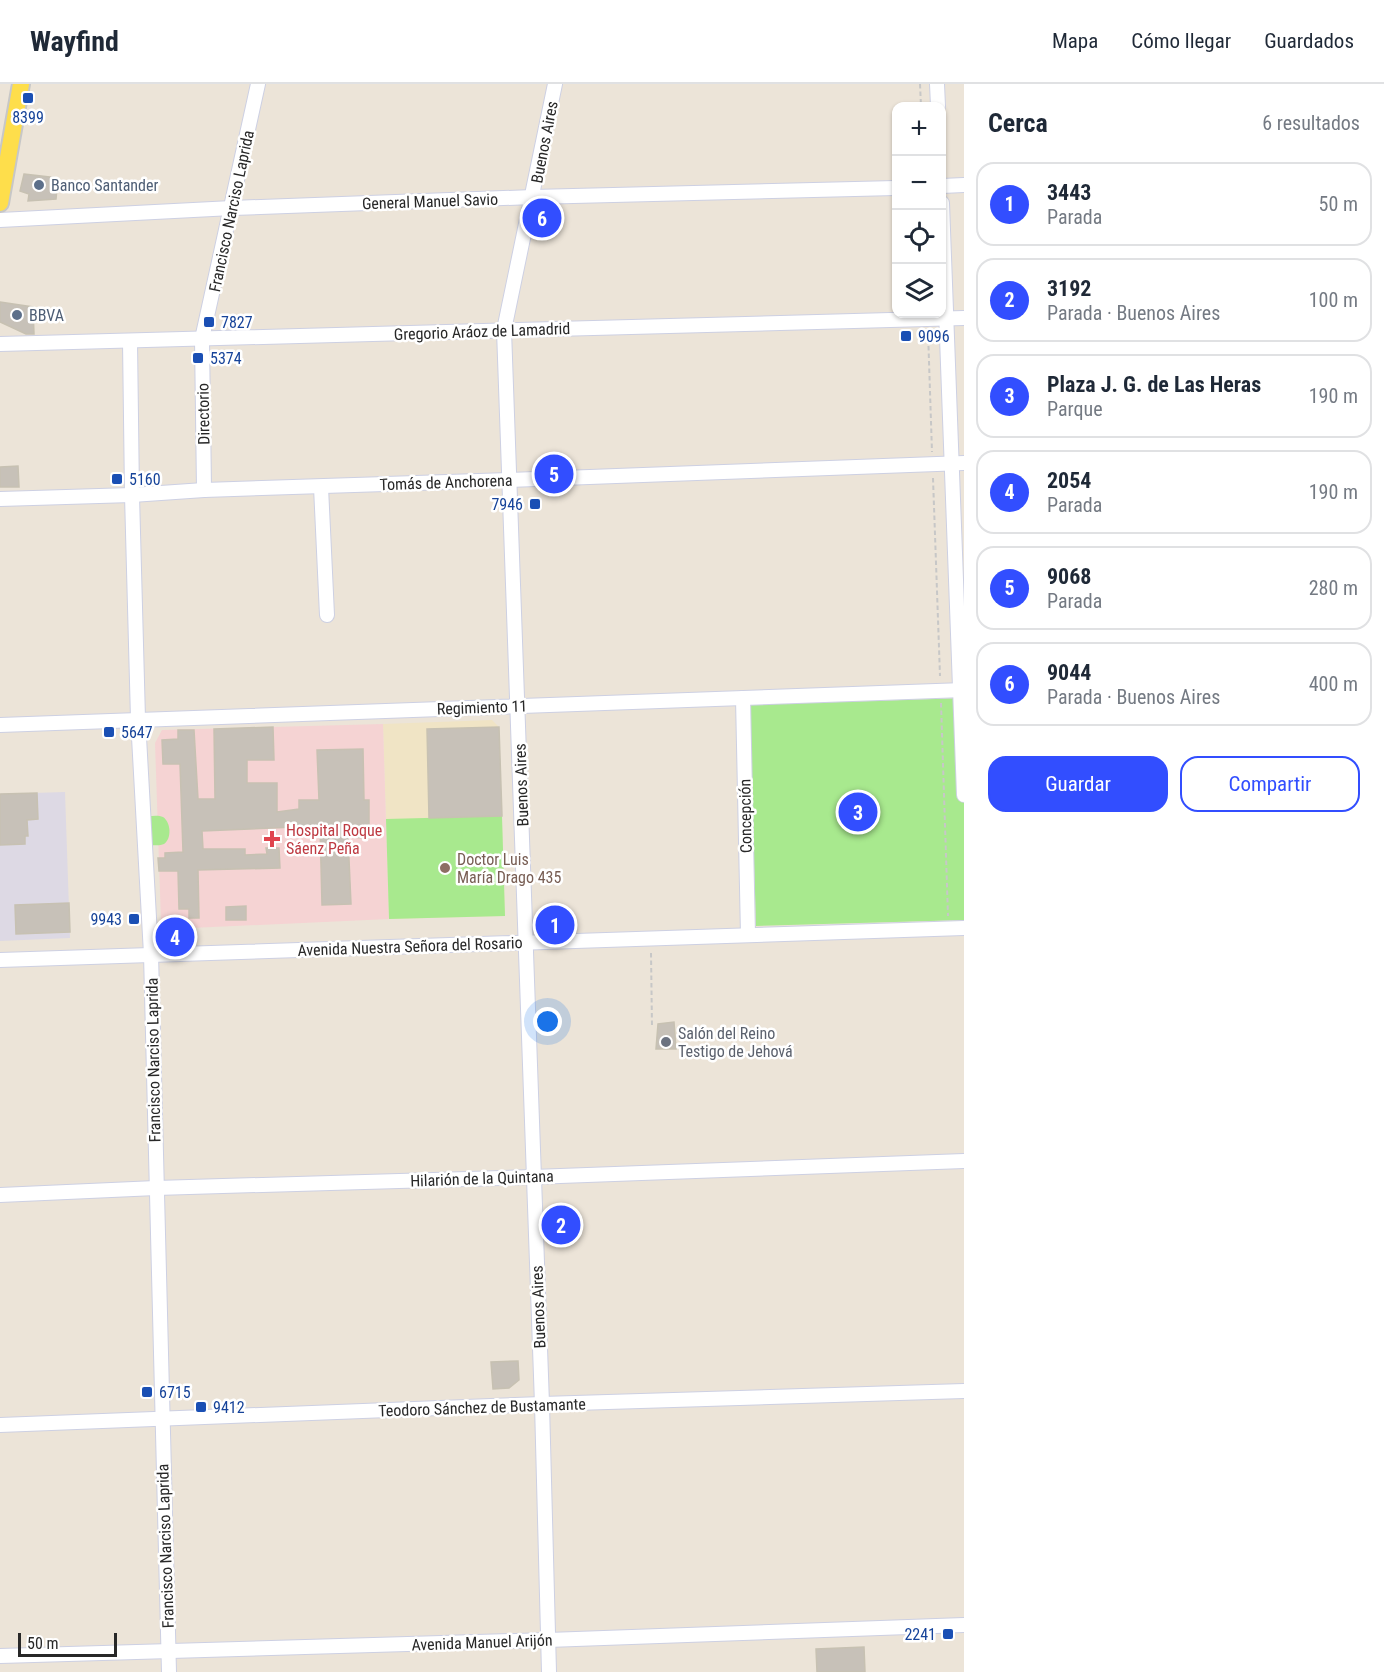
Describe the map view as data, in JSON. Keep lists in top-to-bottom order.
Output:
{
  "streets": {
    "street": [
      "Buenos Aires",
      "General Manuel Savio",
      "Francisco Narciso Laprida",
      "Gregorio Aráoz de Lamadrid",
      "Directorio",
      "Tomás de Anchorena",
      "Regimiento 11",
      "Concepción",
      "Avenida Nuestra Señora del Rosario",
      "Hilarión de la Quintana",
      "Teodoro Sánchez de Bustamante",
      "Avenida Manuel Arijón"
    ]
  },
  "crossings": [
    ["Buenos Aires", "General Manuel Savio"],
    ["Buenos Aires", "Gregorio Aráoz de Lamadrid"],
    ["Buenos Aires", "Tomás de Anchorena"],
    ["Buenos Aires", "Regimiento 11"],
    ["Buenos Aires", "Avenida Nuestra Señora del Rosario"],
    ["Buenos Aires", "Hilarión de la Quintana"],
    ["Buenos Aires", "Teodoro Sánchez de Bustamante"],
    ["Buenos Aires", "Avenida Manuel Arijón"],
    ["General Manuel Savio", "Francisco Narciso Laprida"],
    ["Francisco Narciso Laprida", "Gregorio Aráoz de Lamadrid"],
    ["Francisco Narciso Laprida", "Directorio"],
    ["Francisco Narciso Laprida", "Tomás de Anchorena"],
    ["Francisco Narciso Laprida", "Regimiento 11"],
    ["Francisco Narciso Laprida", "Avenida Nuestra Señora del Rosario"],
    ["Francisco Narciso Laprida", "Hilarión de la Quintana"],
    ["Francisco Narciso Laprida", "Teodoro Sánchez de Bustamante"],
    ["Francisco Narciso Laprida", "Avenida Manuel Arijón"],
    ["Gregorio Aráoz de Lamadrid", "Directorio"],
    ["Directorio", "Tomás de Anchorena"],
    ["Regimiento 11", "Concepción"],
    ["Concepción", "Avenida Nuestra Señora del Rosario"]
  ],
  "places": {
    "transit": [
      "8399",
      "7827",
      "9096",
      "5374",
      "5160",
      "7946",
      "5647",
      "9943",
      "6715",
      "9412",
      "2241"
    ],
    "other": [
      "Banco Santander",
      "BBVA",
      "Doctor Luis María Drago 435",
      "Salón del Reino Testigo de Jehová"
    ],
    "health": ["Hospital Roque Sáenz Peña"]
  },
  "scale_bar": "50 m",
  "page": {
    "header": "Wayfind",
    "nav": ["Mapa", "Cómo llegar", "Guardados"],
    "heading": ["Cerca", "6 resultados"],
    "map_buttons": ["+", "−"],
    "list": [
      {
        "mark": "1",
        "name": "3443",
        "note": "Parada",
        "value": "50 m"
      },
      {
        "mark": "2",
        "name": "3192",
        "note": "Parada · Buenos Aires",
        "value": "100 m"
      },
      {
        "mark": "3",
        "name": "Plaza J. G. de Las Heras",
        "note": "Parque",
        "value": "190 m"
      },
      {
        "mark": "4",
        "name": "2054",
        "note": "Parada",
        "value": "190 m"
      },
      {
        "mark": "5",
        "name": "9068",
        "note": "Parada",
        "value": "280 m"
      },
      {
        "mark": "6",
        "name": "9044",
        "note": "Parada · Buenos Aires",
        "value": "400 m"
      }
    ],
    "pins": [
      "6",
      "5",
      "3",
      "1",
      "4",
      "2"
    ],
    "buttons": ["Guardar", "Compartir"],
    "scale": "50 m"
  }
}
